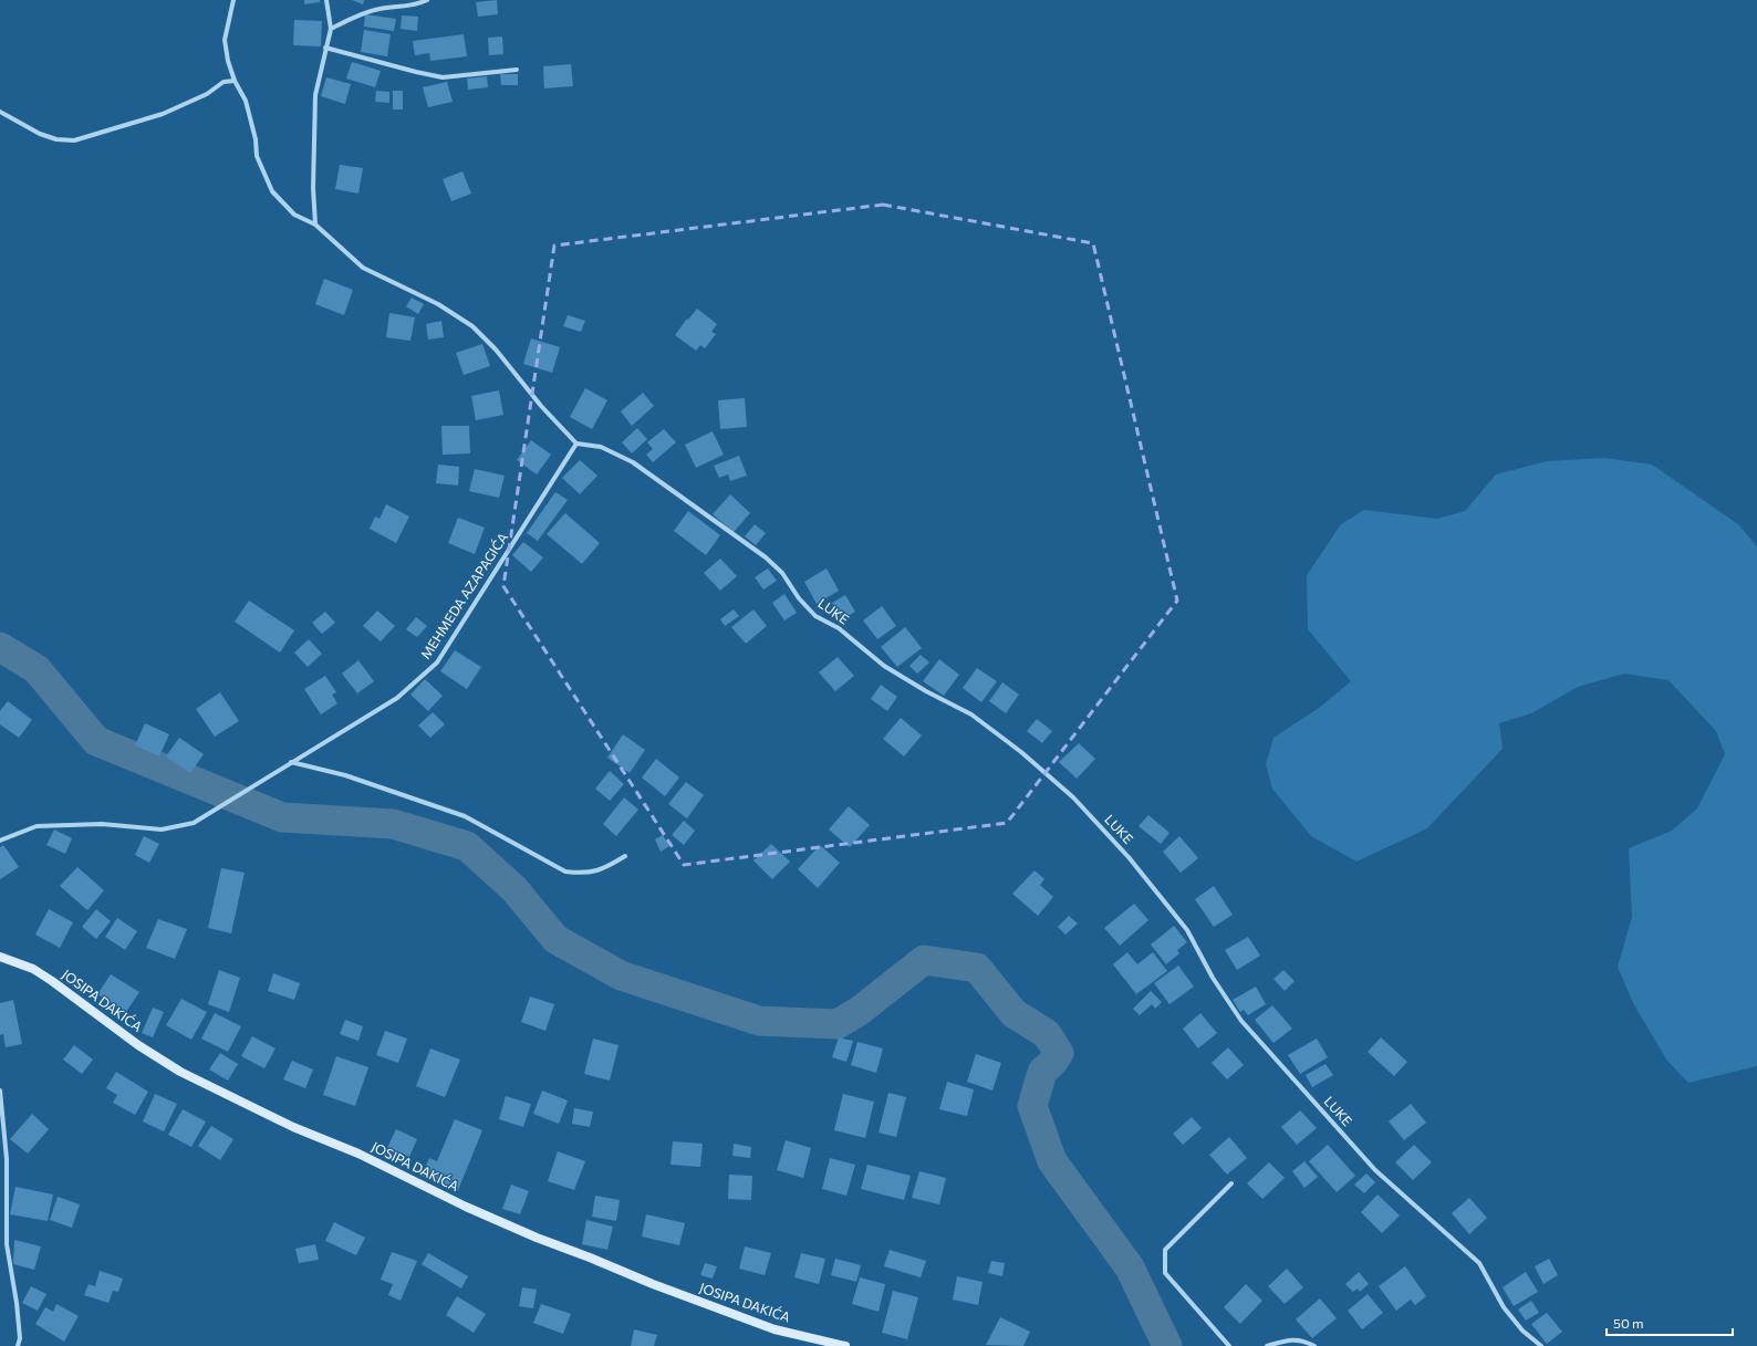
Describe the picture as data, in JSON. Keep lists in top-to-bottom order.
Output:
{
  "streets": {
    "main road": ["JOSIPA DAKIĆA"],
    "street": ["MEHMEDA AZAPAGIĆA", "LUKE"]
  },
  "crossings": [
    ["MEHMEDA AZAPAGIĆA", "LUKE"]
  ],
  "scale_bar": "50 m"
}
